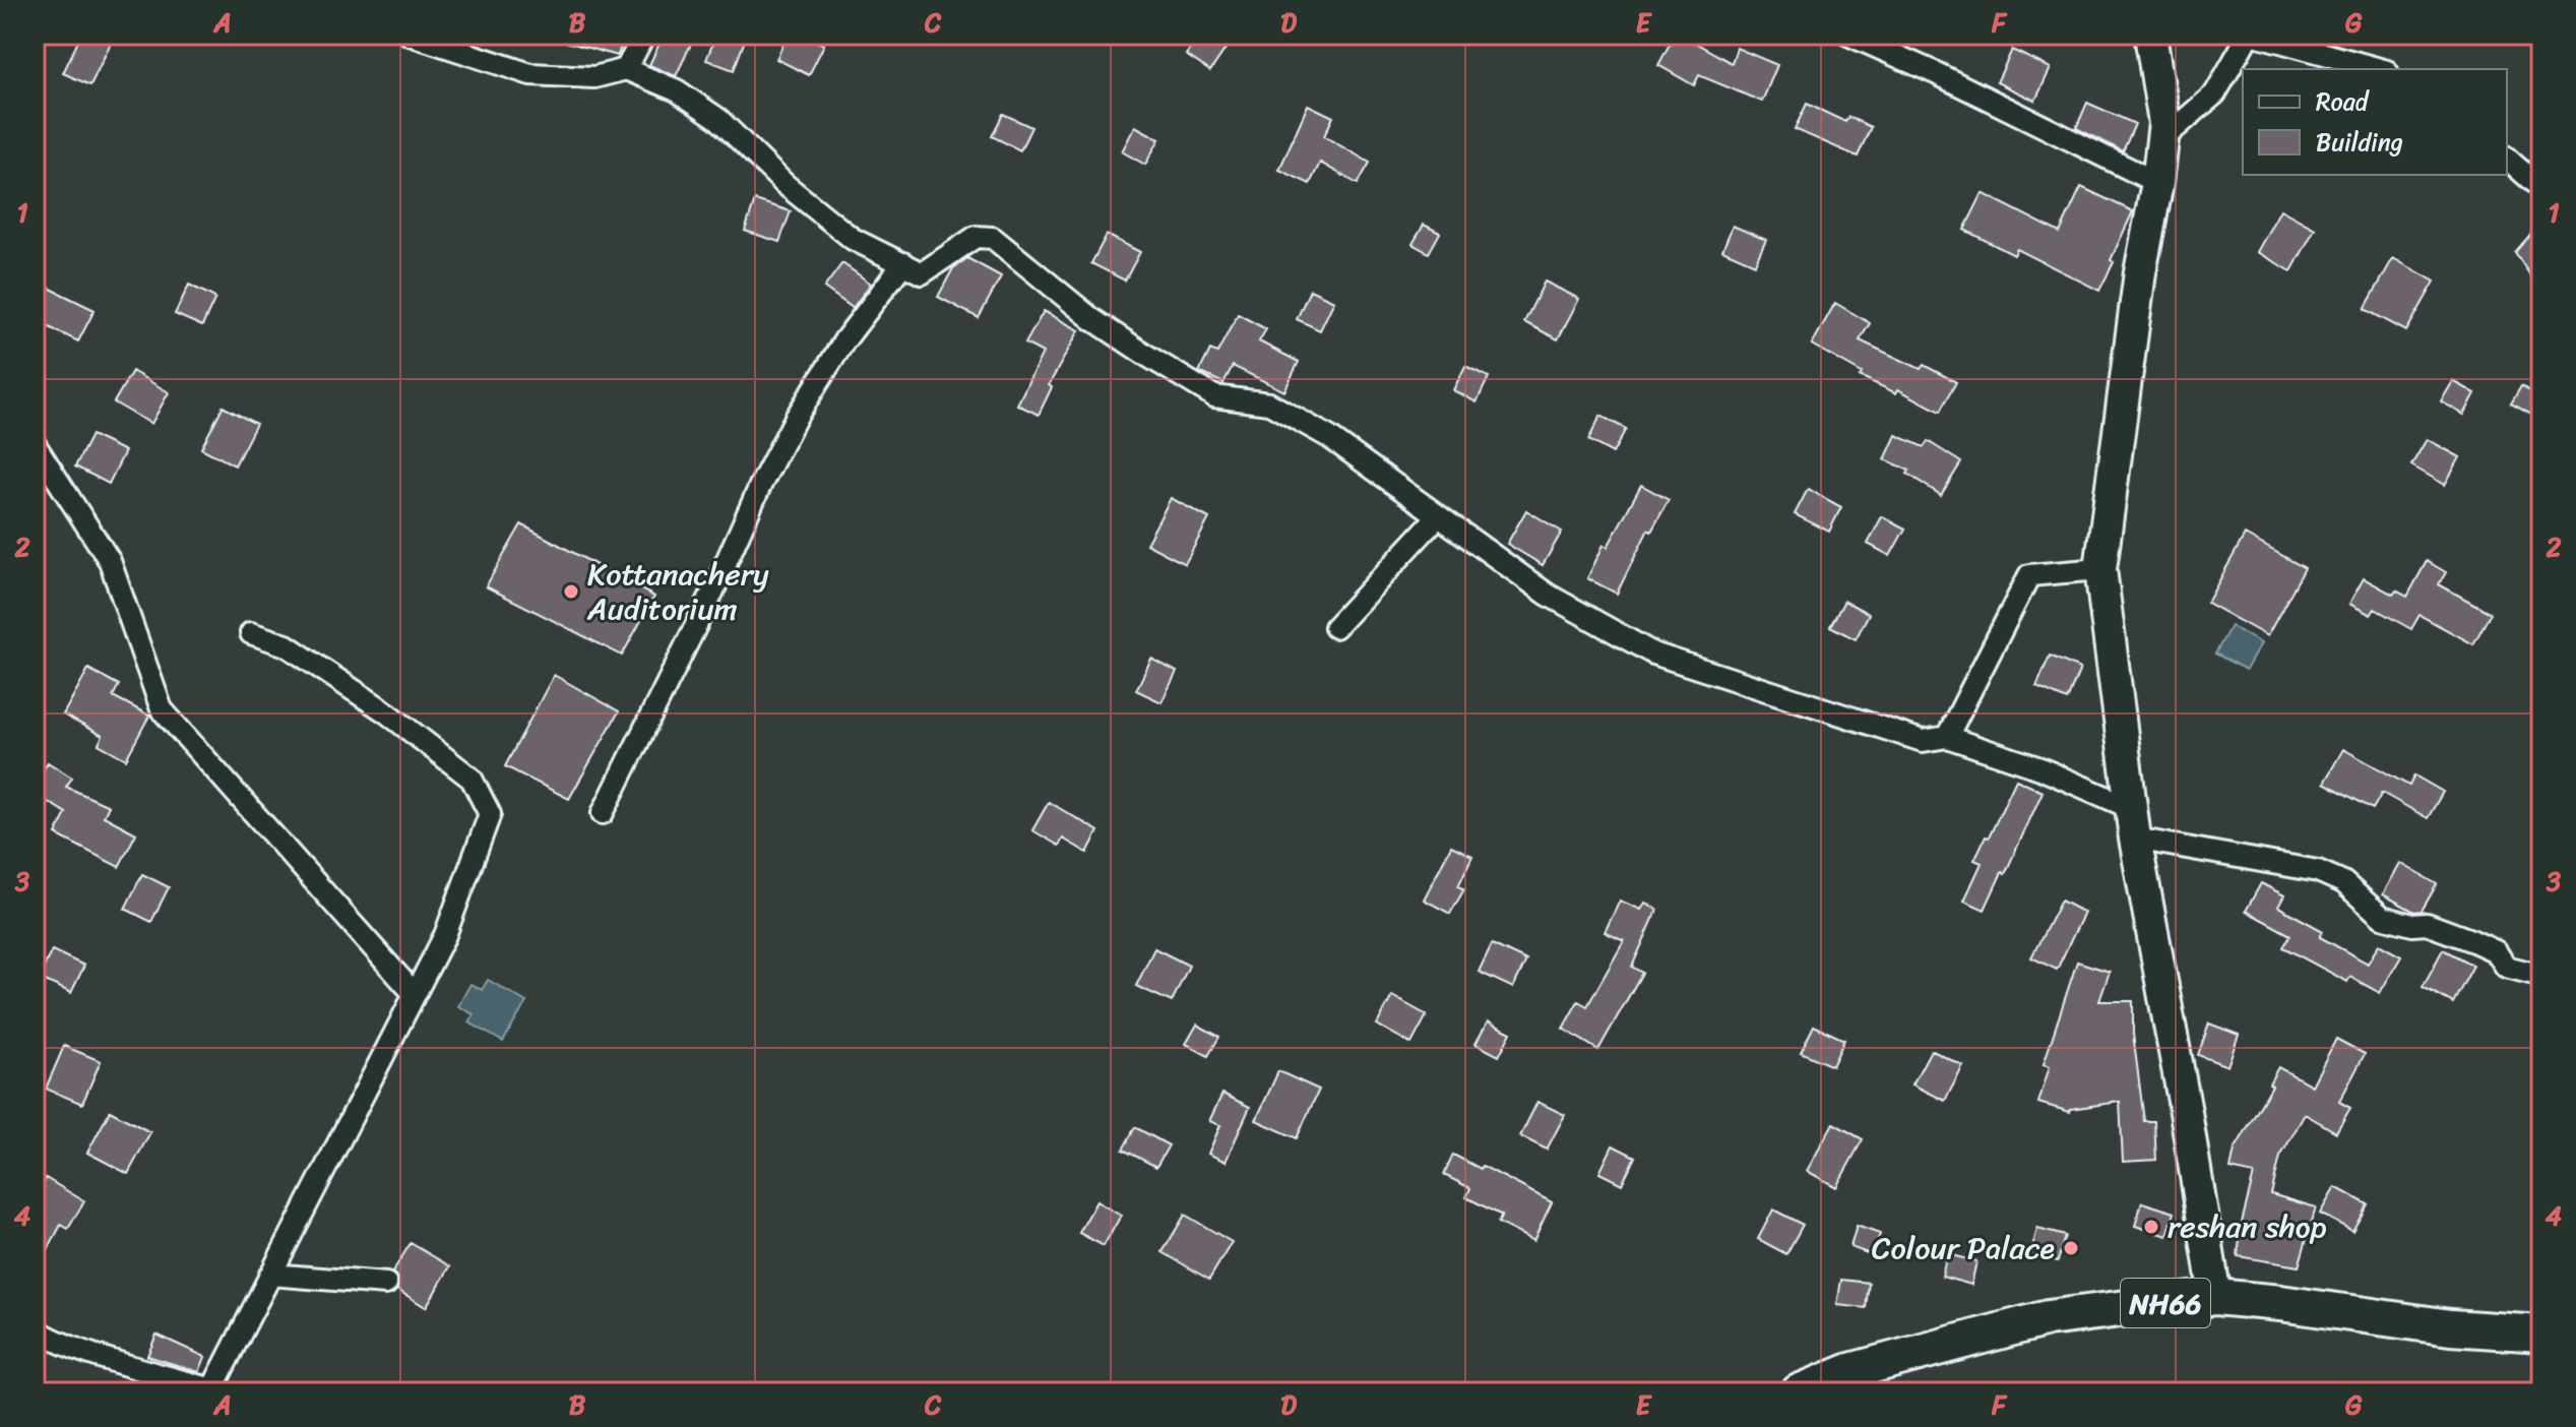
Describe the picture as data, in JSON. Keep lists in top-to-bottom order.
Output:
{
  "streets": {
    "highway": ["NH66"]
  },
  "places": ["Kottanachery Auditorium", "reshan shop", "Colour Palace"],
  "legend": ["Road", "Building"],
  "grid": {
    "columns": [
      "A",
      "B",
      "C",
      "D",
      "E",
      "F",
      "G"
    ],
    "rows": [
      "1",
      "2",
      "3",
      "4"
    ]
  }
}
